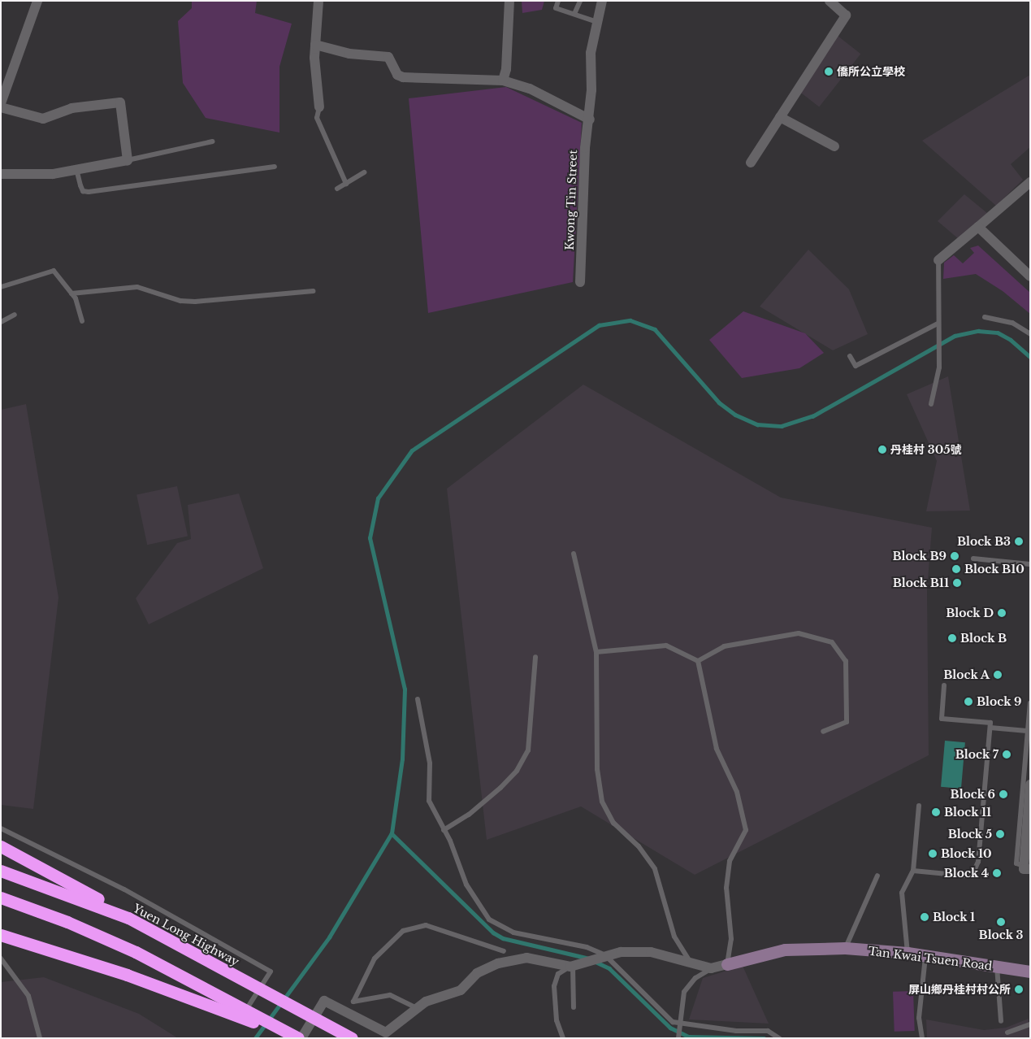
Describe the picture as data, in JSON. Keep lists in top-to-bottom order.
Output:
{
  "streets": {
    "highway": ["Yuen Long Highway"],
    "street": ["Kwong Tin Street", "Tan Kwai Tsuen Road"]
  },
  "places": [
    "僑所公立學校",
    "丹桂村 305號",
    "Block B3",
    "Block B9",
    "Block B10",
    "Block B11",
    "Block D",
    "Block B",
    "Block A",
    "Block 9",
    "Block 7",
    "Block 6",
    "Block 11",
    "Block 5",
    "Block 10",
    "Block 4",
    "Block 1",
    "Block 3",
    "屏山鄉丹桂村村公所"
  ]
}
